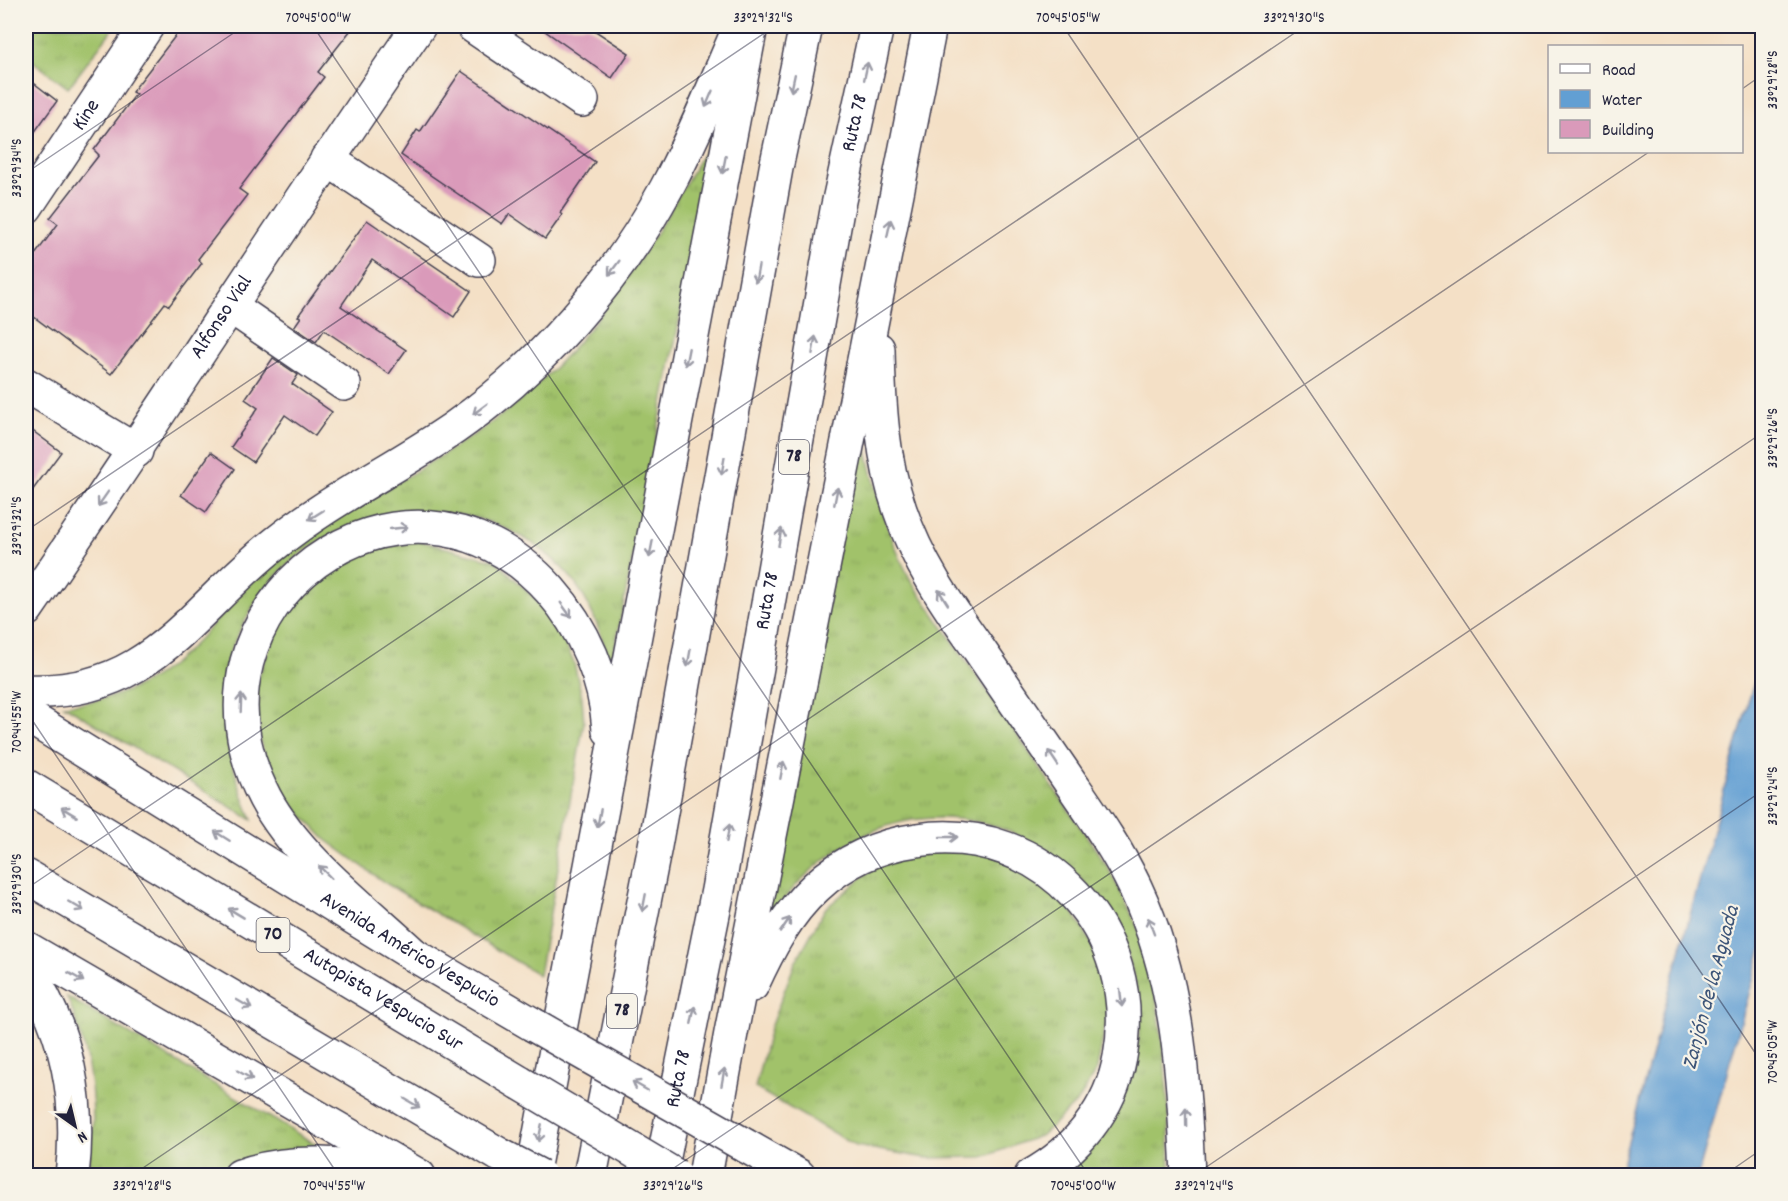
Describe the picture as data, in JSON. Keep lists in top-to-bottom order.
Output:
{
  "streets": {
    "main road": [
      "Kine",
      "Ruta 78",
      "Alfonso Vial",
      "78",
      "70",
      "Avenida Américo Vespucio",
      "Autopista Vespucio Sur"
    ]
  },
  "water": ["Zanjón de la Aguada"],
  "legend": ["Road", "Water", "Building"],
  "north": "bottom right",
  "coordinates": [
    "70°45'00\"W",
    "33°29'32\"S",
    "70°45'05\"W",
    "33°29'30\"S",
    "33°29'28\"S",
    "33°29'34\"S",
    "33°29'26\"S",
    "70°44'55\"W",
    "33°29'24\"S"
  ]
}
